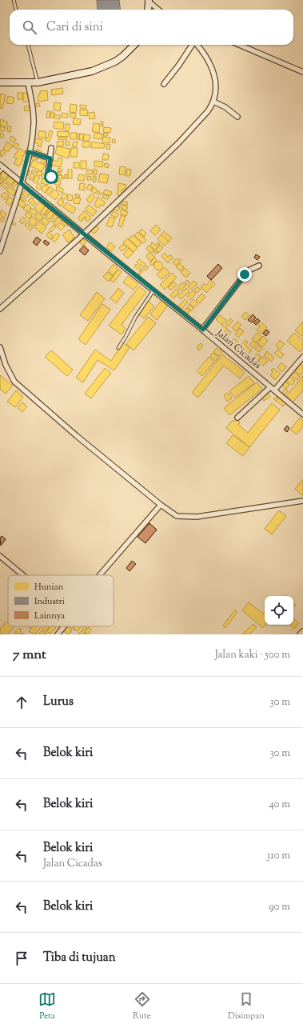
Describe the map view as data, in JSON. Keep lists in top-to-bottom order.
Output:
{
  "streets": {
    "street": ["Jalan Cicadas"]
  },
  "legend": ["Hunian", "Industri", "Lainnya"],
  "page": {
    "search": "Cari di sini",
    "heading": ["7 mnt", "Jalan kaki · 500 m"],
    "list": [
      ["Lurus", "30 m"],
      ["Belok kiri", "30 m"],
      ["Belok kiri", "40 m"],
      ["Belok kiri", "Jalan Cicadas", "310 m"],
      ["Belok kiri", "90 m"],
      "Tiba di tujuan"
    ],
    "nav": ["Peta", "Rute", "Disimpan"]
  }
}
